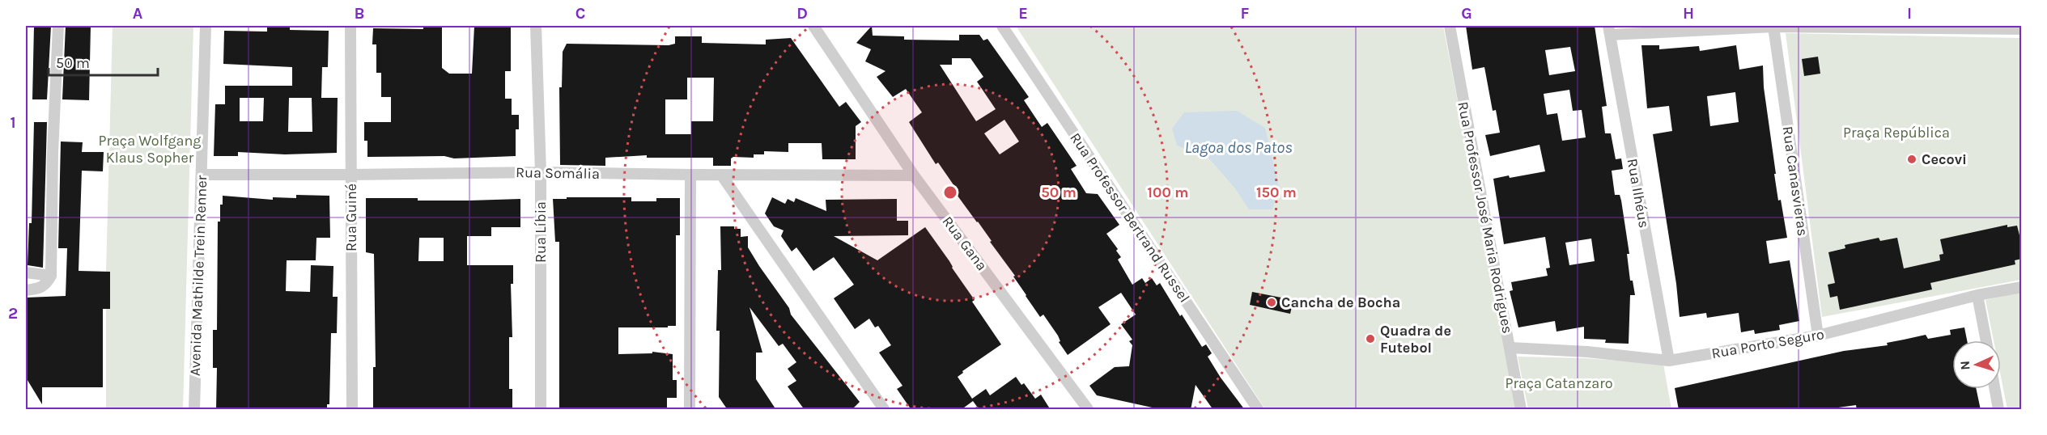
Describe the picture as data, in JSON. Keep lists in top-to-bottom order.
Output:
{
  "streets": {
    "street": [
      "Rua Somália",
      "Rua Canasvieras",
      "Rua Ilhéus",
      "Rua Guiné",
      "Rua Professor Bertrand Russel",
      "Rua Professor José Maria Rodrigues",
      "Rua Líbia",
      "Rua Gana",
      "Avenida Mathilde Trein Renner",
      "Rua Porto Seguro"
    ]
  },
  "crossings": [
    ["Rua Somália", "Rua Guiné"],
    ["Rua Somália", "Rua Líbia"],
    ["Rua Somália", "Rua Gana"],
    ["Rua Somália", "Avenida Mathilde Trein Renner"],
    ["Rua Canasvieras", "Rua Porto Seguro"],
    ["Rua Ilhéus", "Rua Porto Seguro"],
    ["Rua Professor José Maria Rodrigues", "Rua Porto Seguro"]
  ],
  "water": ["Lagoa dos Patos"],
  "parks": ["Praça República", "Praça Wolfgang Klaus Sopher", "Praça Catanzaro"],
  "places": ["Cecovi", "Cancha de Bocha", "Quadra de Futebol"],
  "scale_bar": "50 m",
  "north": "left",
  "grid": {
    "columns": [
      "A",
      "B",
      "C",
      "D",
      "E",
      "F",
      "G",
      "H",
      "I"
    ],
    "rows": ["1", "2"]
  },
  "rings": ["50 m", "100 m", "150 m"]
}
